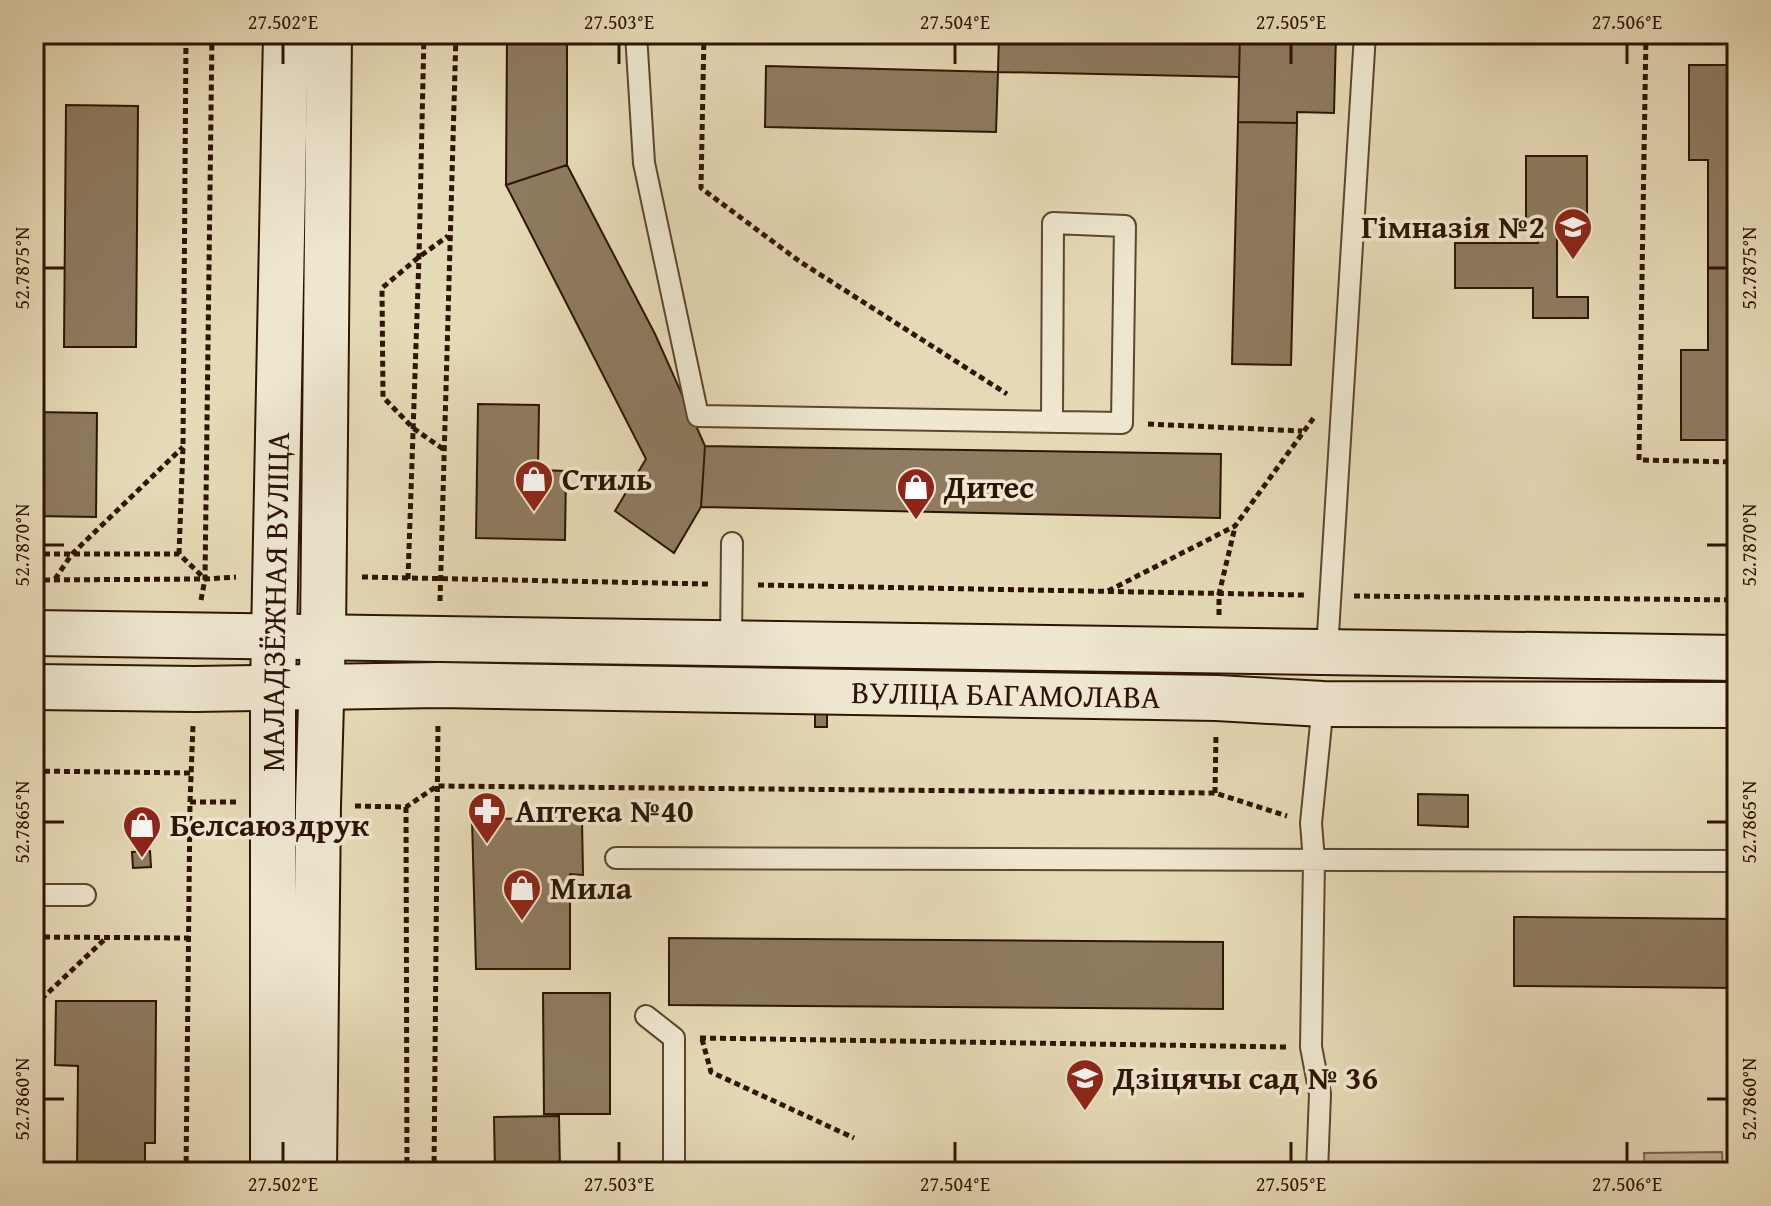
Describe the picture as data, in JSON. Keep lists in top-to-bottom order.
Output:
{
  "streets": {
    "main road": ["МАЛАДЗЁЖНАЯ ВУЛІЦА", "ВУЛІЦА БАГАМОЛАВА"]
  },
  "crossings": [
    ["МАЛАДЗЁЖНАЯ ВУЛІЦА", "ВУЛІЦА БАГАМОЛАВА"]
  ],
  "places": {
    "school or university": ["Гімназія №2", "Дзіцячы сад № 36"],
    "shop": [
      "Стиль",
      "Дитес",
      "Белсаюздрук",
      "Мила"
    ],
    "pharmacy": ["Аптека №40"]
  },
  "coordinates": [
    "27.502°E",
    "27.503°E",
    "27.504°E",
    "27.505°E",
    "27.506°E",
    "52.7875°N",
    "52.7870°N",
    "52.7865°N",
    "52.7860°N"
  ]
}
